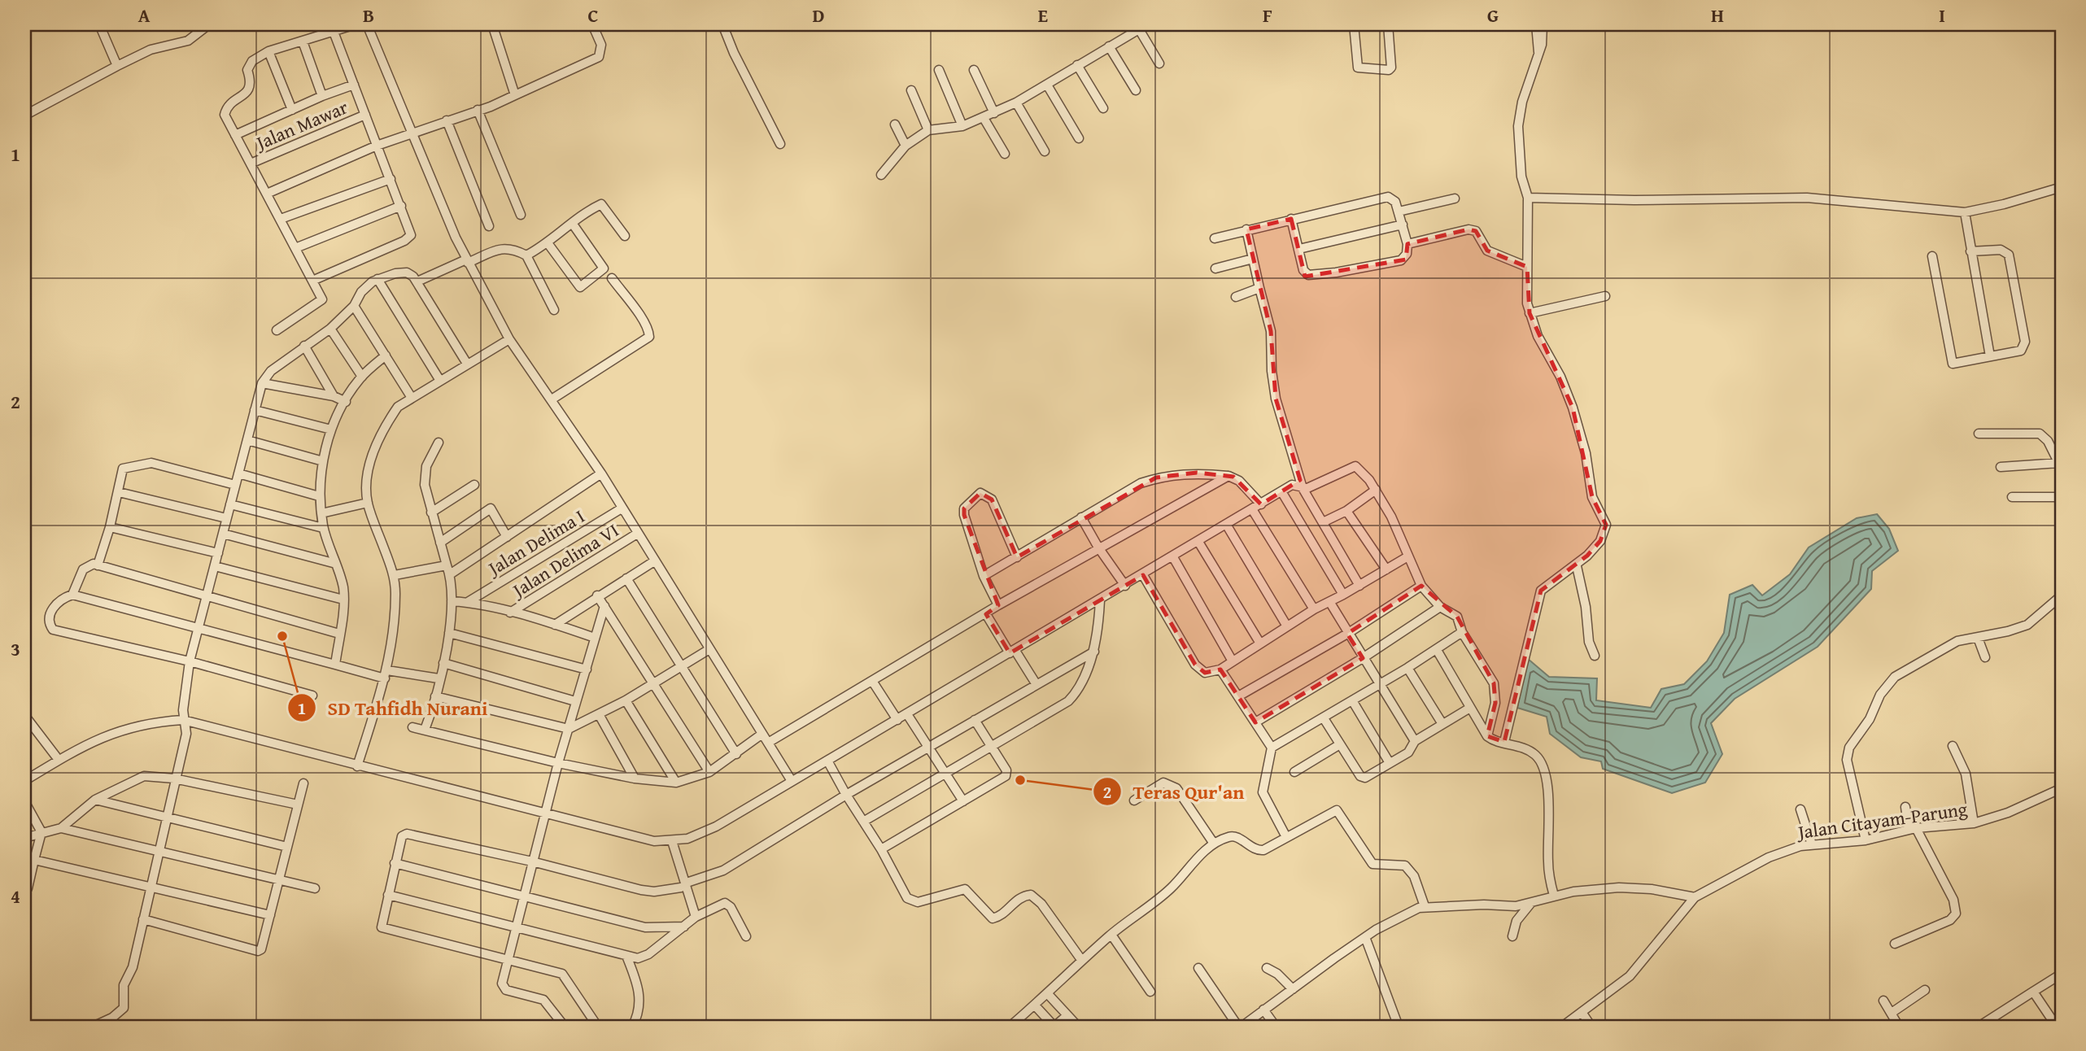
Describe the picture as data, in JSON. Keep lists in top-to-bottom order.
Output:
{
  "streets": {
    "street": [
      "Jalan Mawar",
      "Jalan Delima I",
      "Jalan Delima VI",
      "Jalan Citayam-Parung"
    ]
  },
  "places": ["SD Tahfidh Nurani", "Teras Qur'an"],
  "grid": {
    "columns": [
      "A",
      "B",
      "C",
      "D",
      "E",
      "F",
      "G",
      "H",
      "I"
    ],
    "rows": [
      "1",
      "2",
      "3",
      "4"
    ]
  }
}
